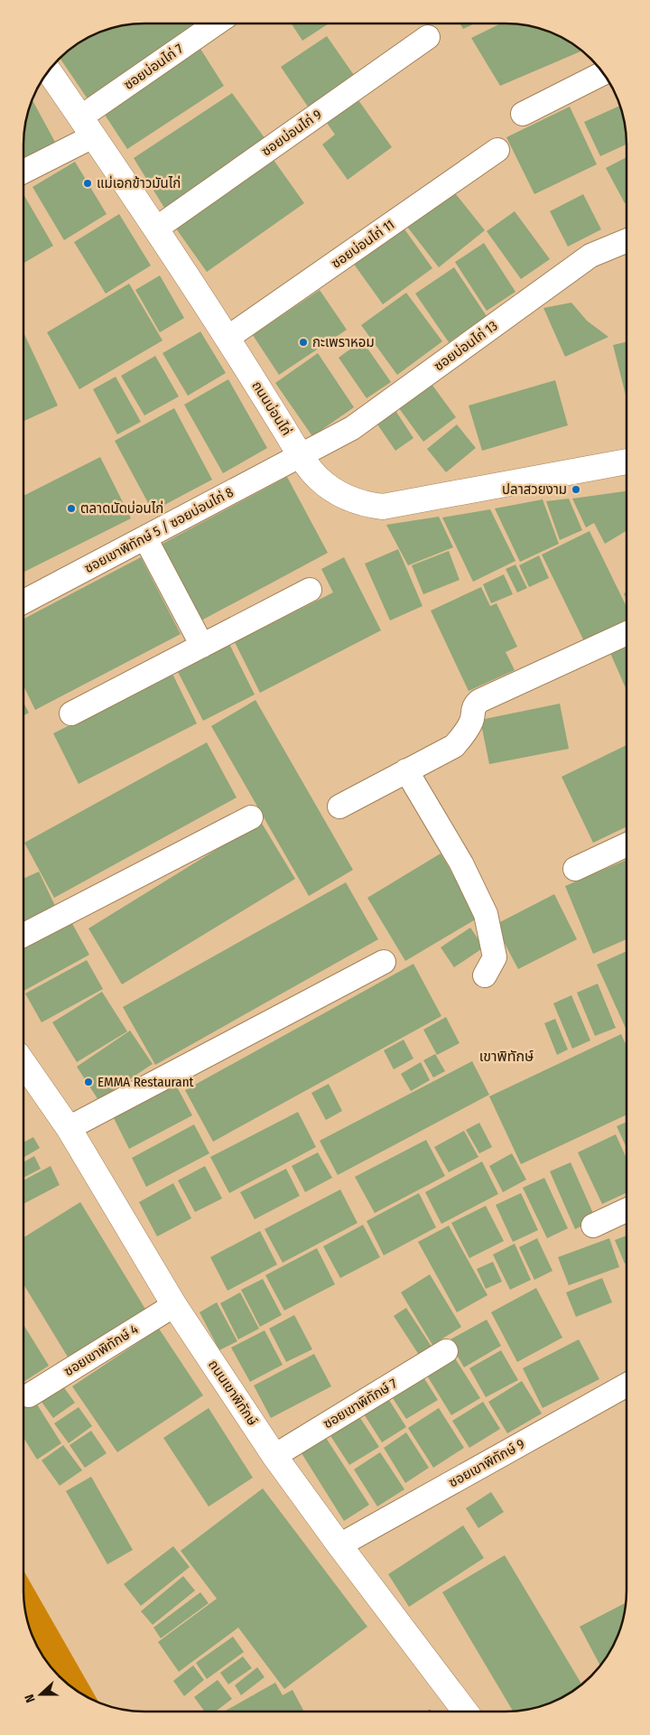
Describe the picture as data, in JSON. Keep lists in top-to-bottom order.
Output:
{
  "streets": {
    "street": [
      "ซอยบ่อนไก่ 7",
      "ซอยบ่อนไก่ 9",
      "ซอยบ่อนไก่ 11",
      "ซอยบ่อนไก่ 13",
      "ถนนบ่อนไก่",
      "ซอยเขาพิทักษ์ 5 / ซอยบ่อนไก่ 8",
      "ซอยเขาพิทักษ์ 4",
      "ถนนเขาพิทักษ์",
      "ซอยเขาพิทักษ์ 7",
      "ซอยเขาพิทักษ์ 9"
    ]
  },
  "crossings": [
    ["ซอยบ่อนไก่ 7", "ถนนบ่อนไก่"],
    ["ซอยบ่อนไก่ 9", "ถนนบ่อนไก่"],
    ["ซอยบ่อนไก่ 11", "ถนนบ่อนไก่"],
    ["ซอยบ่อนไก่ 13", "ถนนบ่อนไก่"],
    ["ซอยบ่อนไก่ 13", "ซอยเขาพิทักษ์ 5 / ซอยบ่อนไก่ 8"],
    ["ถนนบ่อนไก่", "ซอยเขาพิทักษ์ 5 / ซอยบ่อนไก่ 8"],
    ["ซอยเขาพิทักษ์ 4", "ถนนเขาพิทักษ์"],
    ["ถนนเขาพิทักษ์", "ซอยเขาพิทักษ์ 7"],
    ["ถนนเขาพิทักษ์", "ซอยเขาพิทักษ์ 9"]
  ],
  "districts": ["เขาพิทักษ์"],
  "places": [
    "แม่เอกข้าวมันไก่",
    "กะเพราหอม",
    "ปลาสวยงาม",
    "ตลาดนัดบ่อนไก่",
    "EMMA Restaurant"
  ],
  "north": "left"
}
